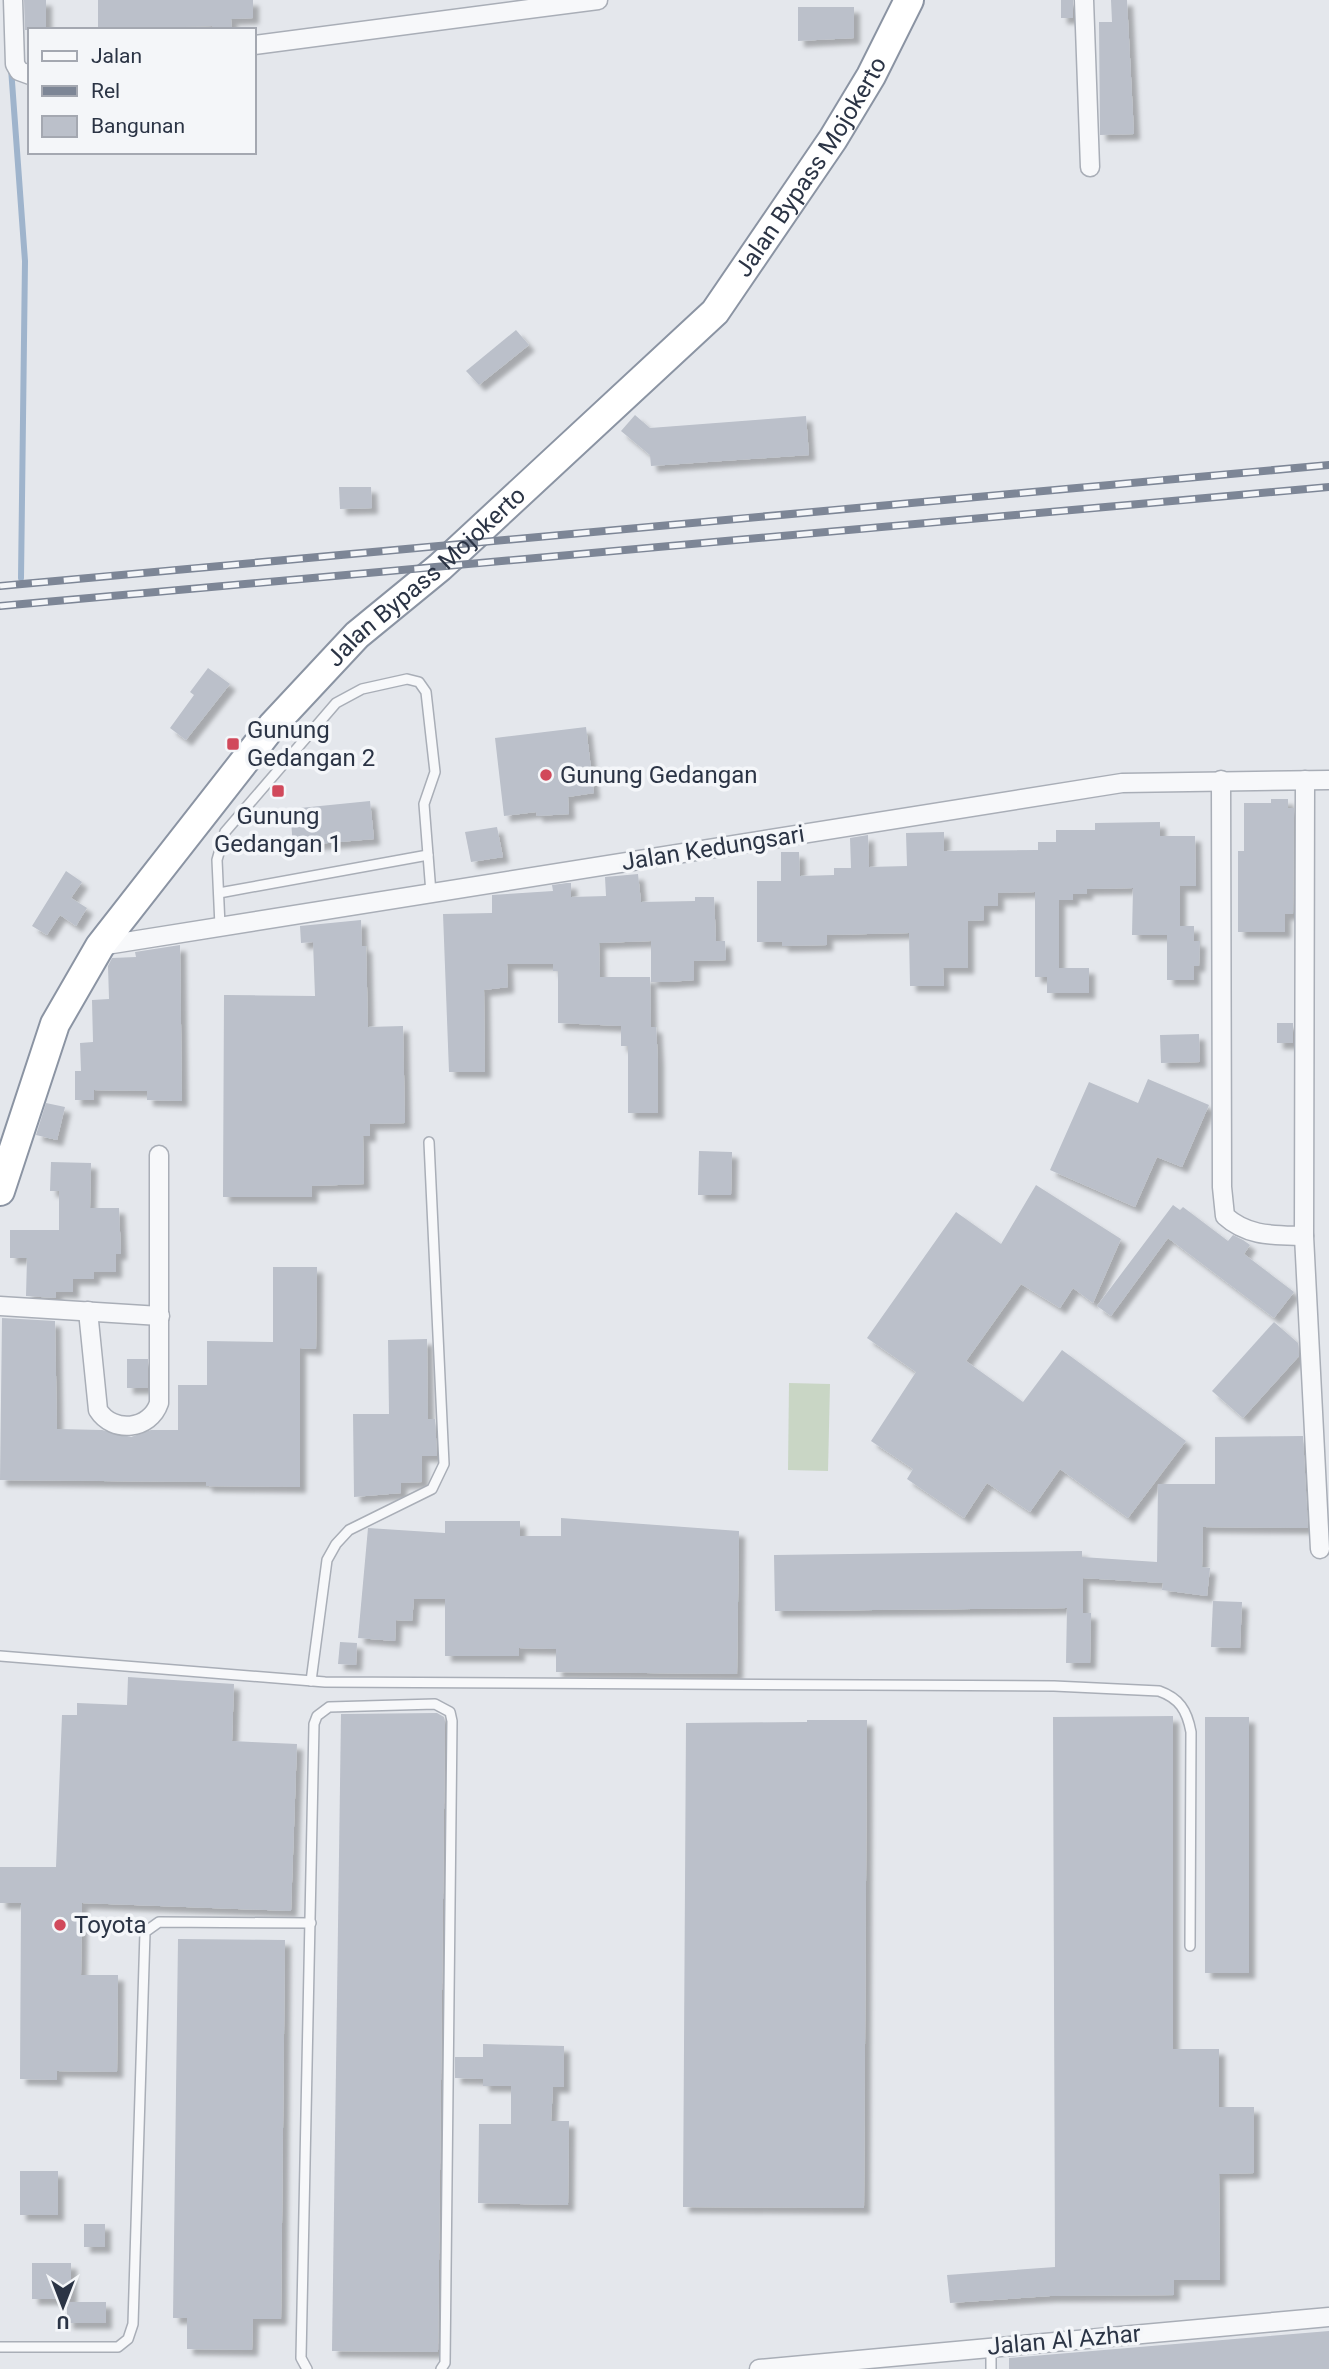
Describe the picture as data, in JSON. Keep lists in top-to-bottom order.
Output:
{
  "streets": {
    "highway": ["Jalan Bypass Mojokerto"],
    "street": ["Jalan Kedungsari", "Jalan Al Azhar"]
  },
  "crossings": [
    ["Jalan Bypass Mojokerto", "Jalan Kedungsari"]
  ],
  "places": {
    "transit": ["Gunung Gedangan 2", "Gunung Gedangan 1"],
    "other": ["Gunung Gedangan", "Toyota"]
  },
  "legend": ["Jalan", "Rel", "Bangunan"],
  "north": "bottom"
}
